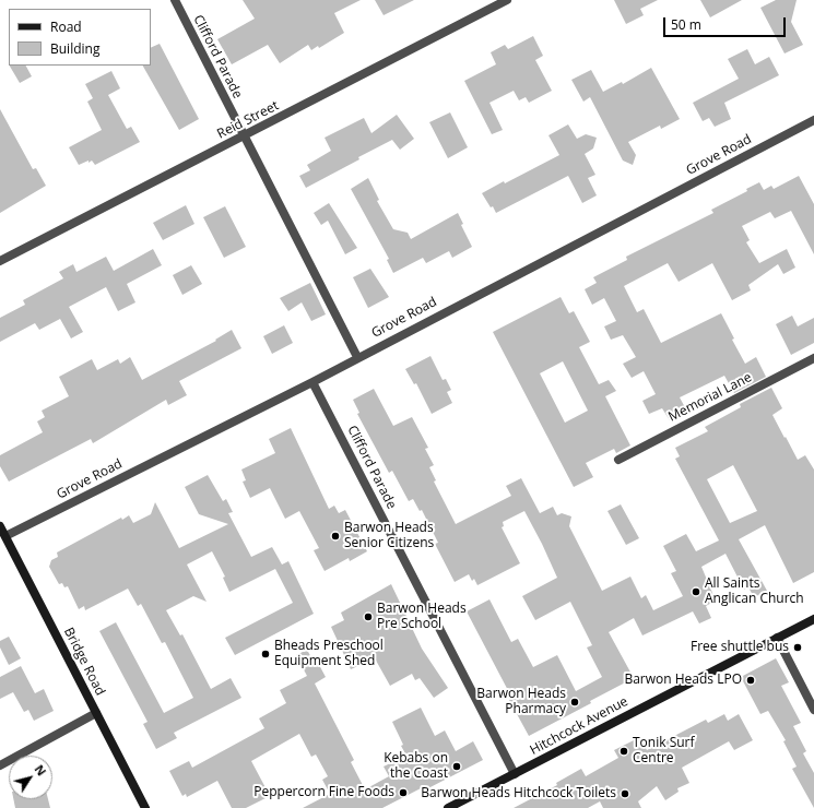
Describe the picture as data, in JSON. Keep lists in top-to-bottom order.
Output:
{
  "streets": {
    "street": [
      "Clifford Parade",
      "Reid Street",
      "Grove Road",
      "Memorial Lane",
      "Bridge Road",
      "Hitchcock Avenue"
    ]
  },
  "crossings": [
    ["Clifford Parade", "Reid Street"],
    ["Clifford Parade", "Grove Road"],
    ["Clifford Parade", "Hitchcock Avenue"],
    ["Grove Road", "Bridge Road"]
  ],
  "places": [
    "Barwon Heads Senior Citizens",
    "All Saints Anglican Church",
    "Barwon Heads Pre School",
    "Free shuttle bus",
    "Bheads Preschool Equipment Shed",
    "Barwon Heads LPO",
    "Barwon Heads Pharmacy",
    "Tonik Surf Centre",
    "Kebabs on the Coast",
    "Peppercorn Fine Foods",
    "Barwon Heads Hitchcock Toilets"
  ],
  "legend": ["Road", "Building"],
  "scale_bar": "50 m",
  "north": "top right"
}
